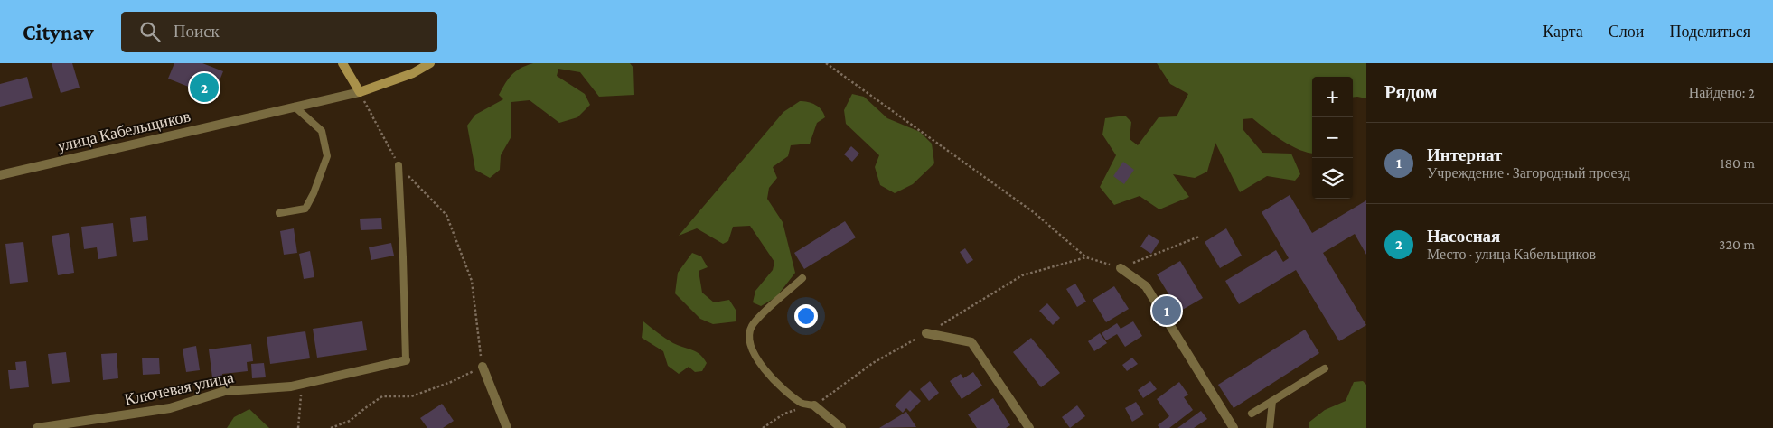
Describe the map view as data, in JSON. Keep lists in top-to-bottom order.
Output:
{
  "streets": {
    "street": ["улица Кабельщиков", "Ключевая улица"]
  },
  "page": {
    "header": "Citynav",
    "search": "Поиск",
    "nav": ["Карта", "Слои", "Поделиться"],
    "heading": ["Рядом", "Найдено: 2"],
    "pins": ["2", "1"],
    "map_buttons": ["+", "−"],
    "list": [
      {
        "mark": "1",
        "name": "Интернат",
        "note": "Учреждение · Загородный проезд",
        "value": "180 m"
      },
      {
        "mark": "2",
        "name": "Насосная",
        "note": "Место · улица Кабельщиков",
        "value": "320 m"
      }
    ]
  }
}
